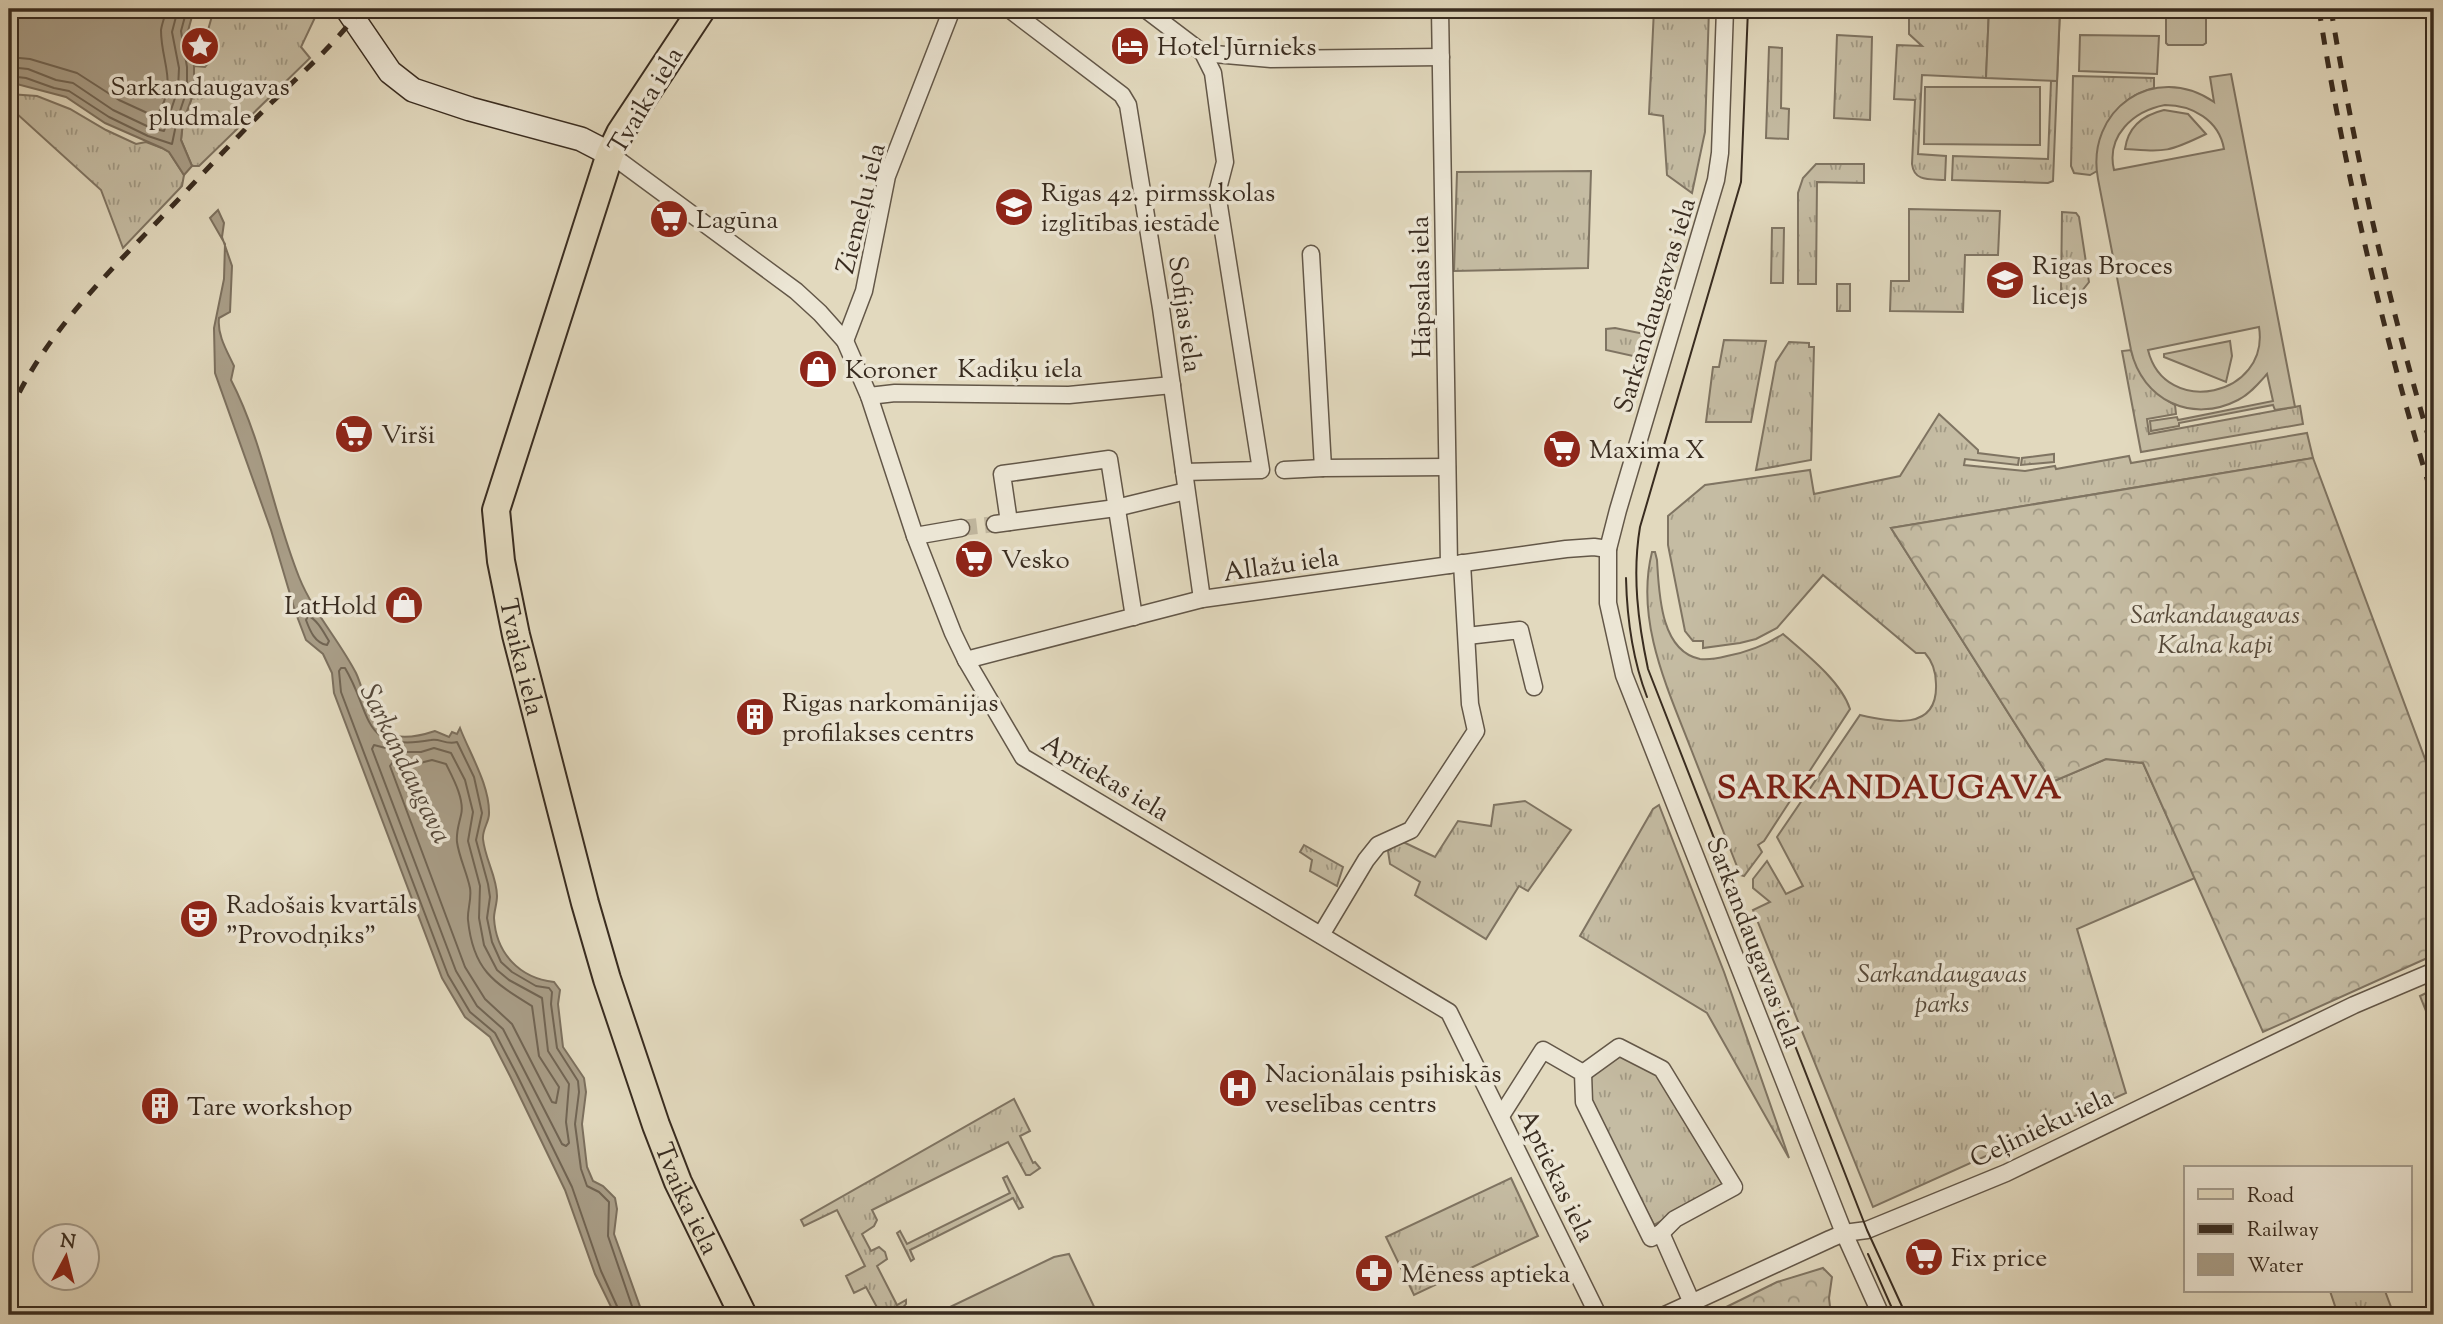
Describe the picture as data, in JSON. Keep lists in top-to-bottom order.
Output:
{
  "streets": {
    "main road": ["Tvaika iela"],
    "street": [
      "Ziemeļu iela",
      "Hāpsalas iela",
      "Sarkandaugavas iela",
      "Sofijas iela",
      "Kadiķu iela",
      "Allažu iela",
      "Aptiekas iela",
      "Ceļinieku iela"
    ]
  },
  "crossings": [
    ["Tvaika iela", "Aptiekas iela"],
    ["Ziemeļu iela", "Aptiekas iela"],
    ["Hāpsalas iela", "Allažu iela"],
    ["Hāpsalas iela", "Aptiekas iela"],
    ["Sarkandaugavas iela", "Allažu iela"],
    ["Sarkandaugavas iela", "Ceļinieku iela"],
    ["Sofijas iela", "Kadiķu iela"],
    ["Sofijas iela", "Allažu iela"],
    ["Kadiķu iela", "Aptiekas iela"],
    ["Allažu iela", "Aptiekas iela"]
  ],
  "districts": ["SARKANDAUGAVA"],
  "water": ["Sarkandaugava"],
  "parks": ["Sarkandaugavas Kalna kapi", "Sarkandaugavas parks"],
  "places": {
    "place": ["Sarkandaugavas pludmale"],
    "hotel": ["Hotel Jūrnieks"],
    "school or university": ["Rīgas 42. pirmsskolas izglītības iestāde", "Rīgas Broces licejs"],
    "supermarket": [
      "Lagūna",
      "Virši",
      "Maxima X",
      "Vesko",
      "Fix price"
    ],
    "shop": ["Koroner", "LatHold"],
    "building": ["Rīgas narkomānijas profilakses centrs", "Tare workshop"],
    "theatre": ["Radošais kvartāls \"Provodņiks\""],
    "hospital": ["Nacionālais psihiskās veselības centrs"],
    "pharmacy": ["Mēness aptieka"]
  },
  "legend": ["Road", "Railway", "Water"],
  "north": "top"
}
